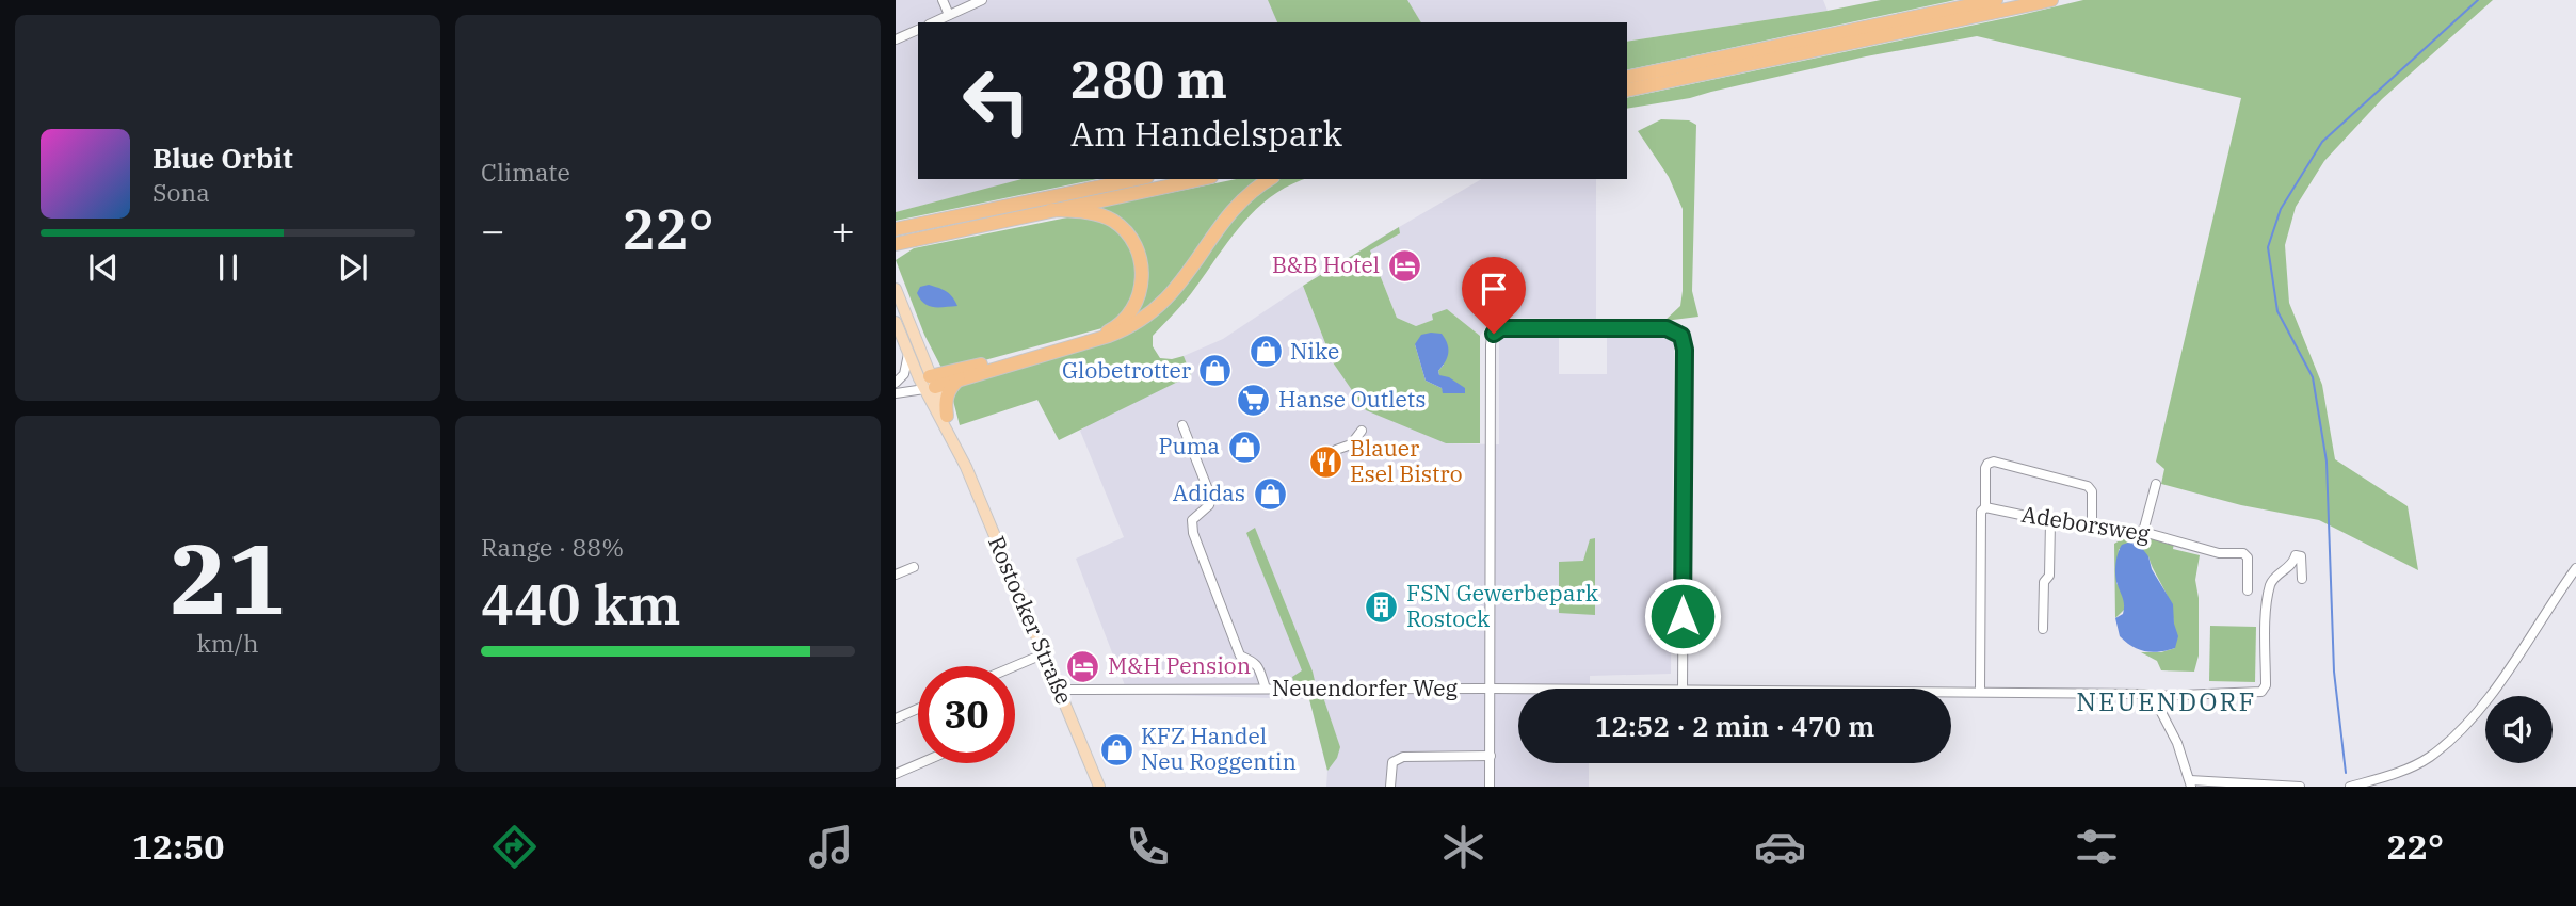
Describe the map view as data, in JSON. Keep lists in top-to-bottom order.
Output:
{
  "streets": {
    "main road": ["Rostocker Straße"],
    "street": ["Adeborsweg", "Neuendorfer Weg"]
  },
  "crossings": [
    ["Rostocker Straße", "Neuendorfer Weg"]
  ],
  "districts": ["NEUENDORF"],
  "places": {
    "hotel": ["B&B Hotel", "M&H Pension"],
    "shop": [
      "Nike",
      "Globetrotter",
      "Puma",
      "Adidas",
      "KFZ Handel Neu Roggentin"
    ],
    "supermarket": ["Hanse Outlets"],
    "restaurant": ["Blauer Esel Bistro"],
    "building": ["FSN Gewerbepark Rostock"]
  },
  "page": {
    "tile": [
      "Climate",
      ["21", "km/h"],
      ["Range · 88%", "440 km"]
    ],
    "turn": ["280 m", "Am Handelspark"],
    "song": ["Blue Orbit", "Sona"],
    "heat": ["−", "22°", "+"],
    "limit": "30",
    "trip": "12:52 · 2 min · 470 m",
    "tabs": ["12:50", "22°"]
  }
}
